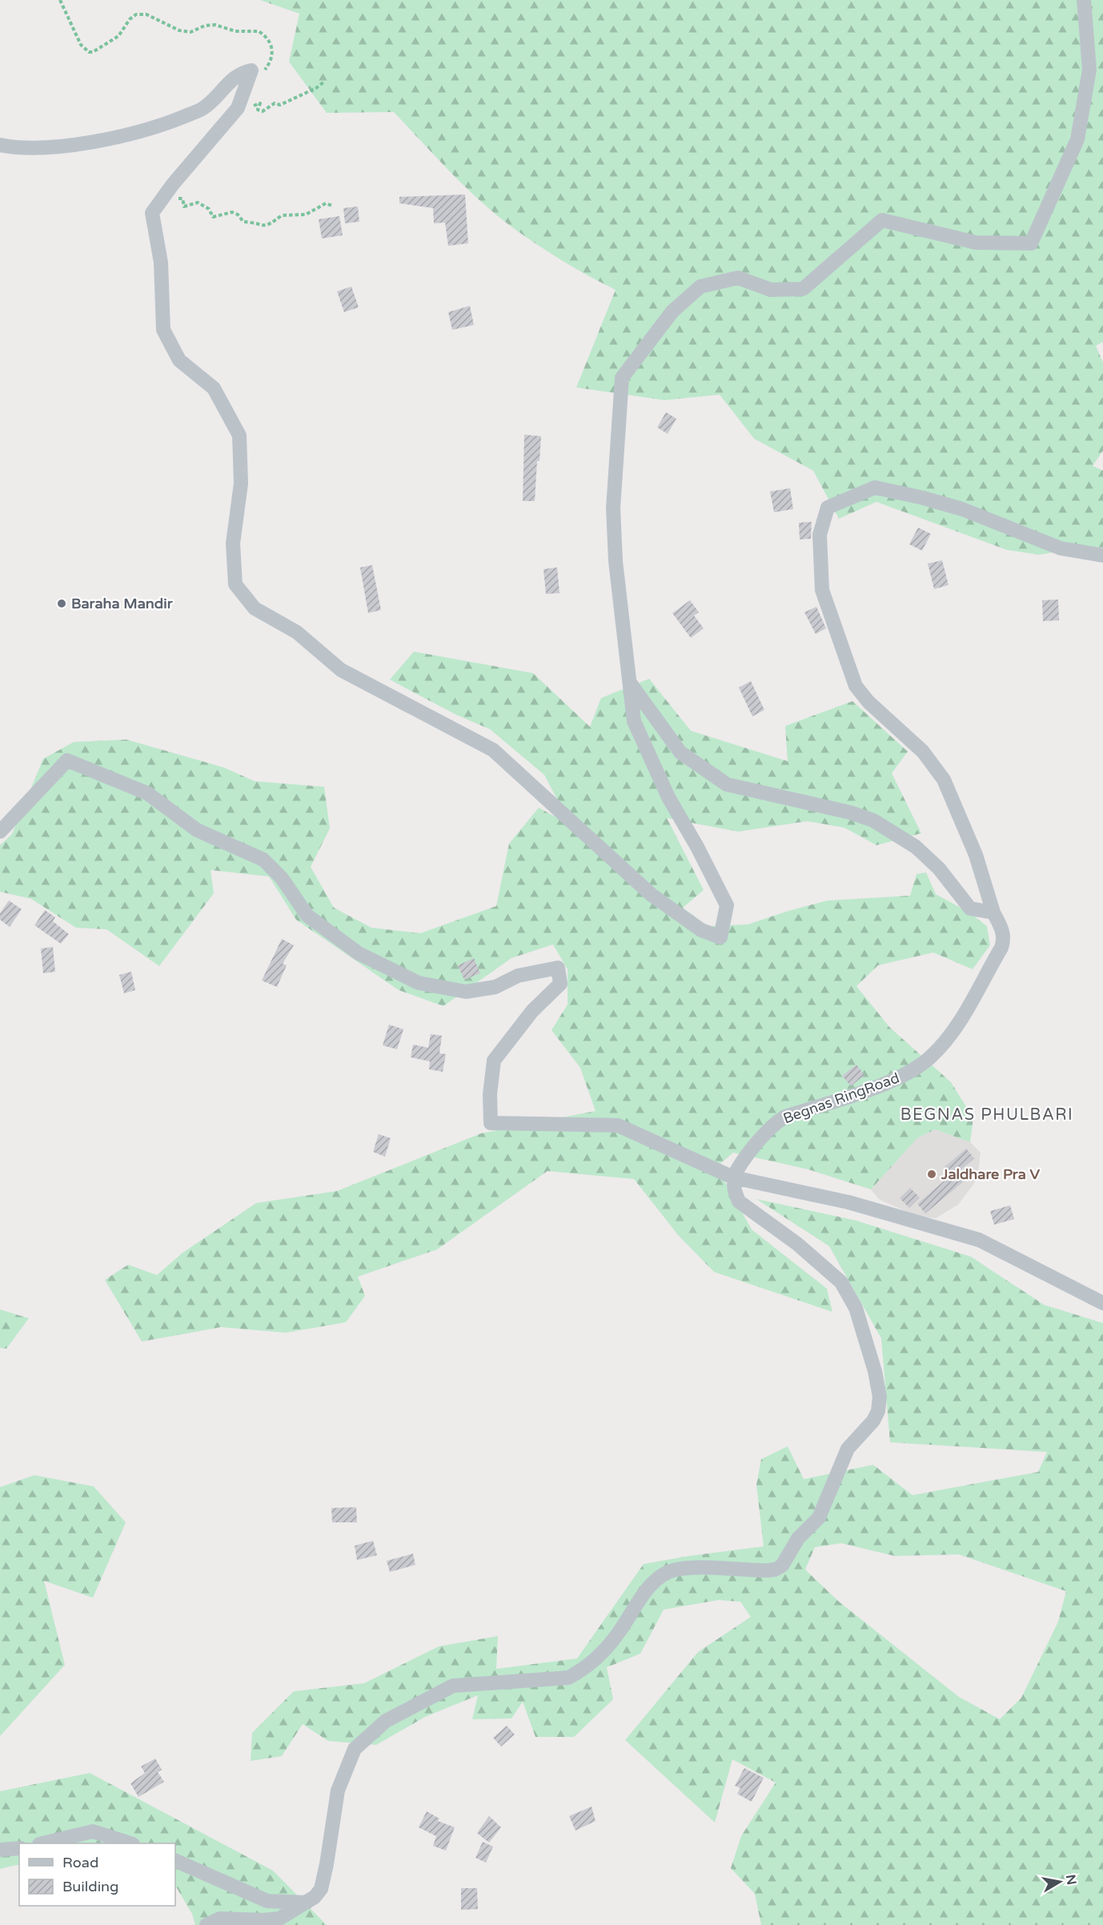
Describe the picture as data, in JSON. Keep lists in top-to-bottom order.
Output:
{
  "streets": {
    "street": ["Begnas RingRoad"]
  },
  "districts": ["BEGNAS PHULBARI"],
  "places": ["Baraha Mandir", "Jaldhare Pra V"],
  "legend": ["Road", "Building"],
  "north": "right"
}
